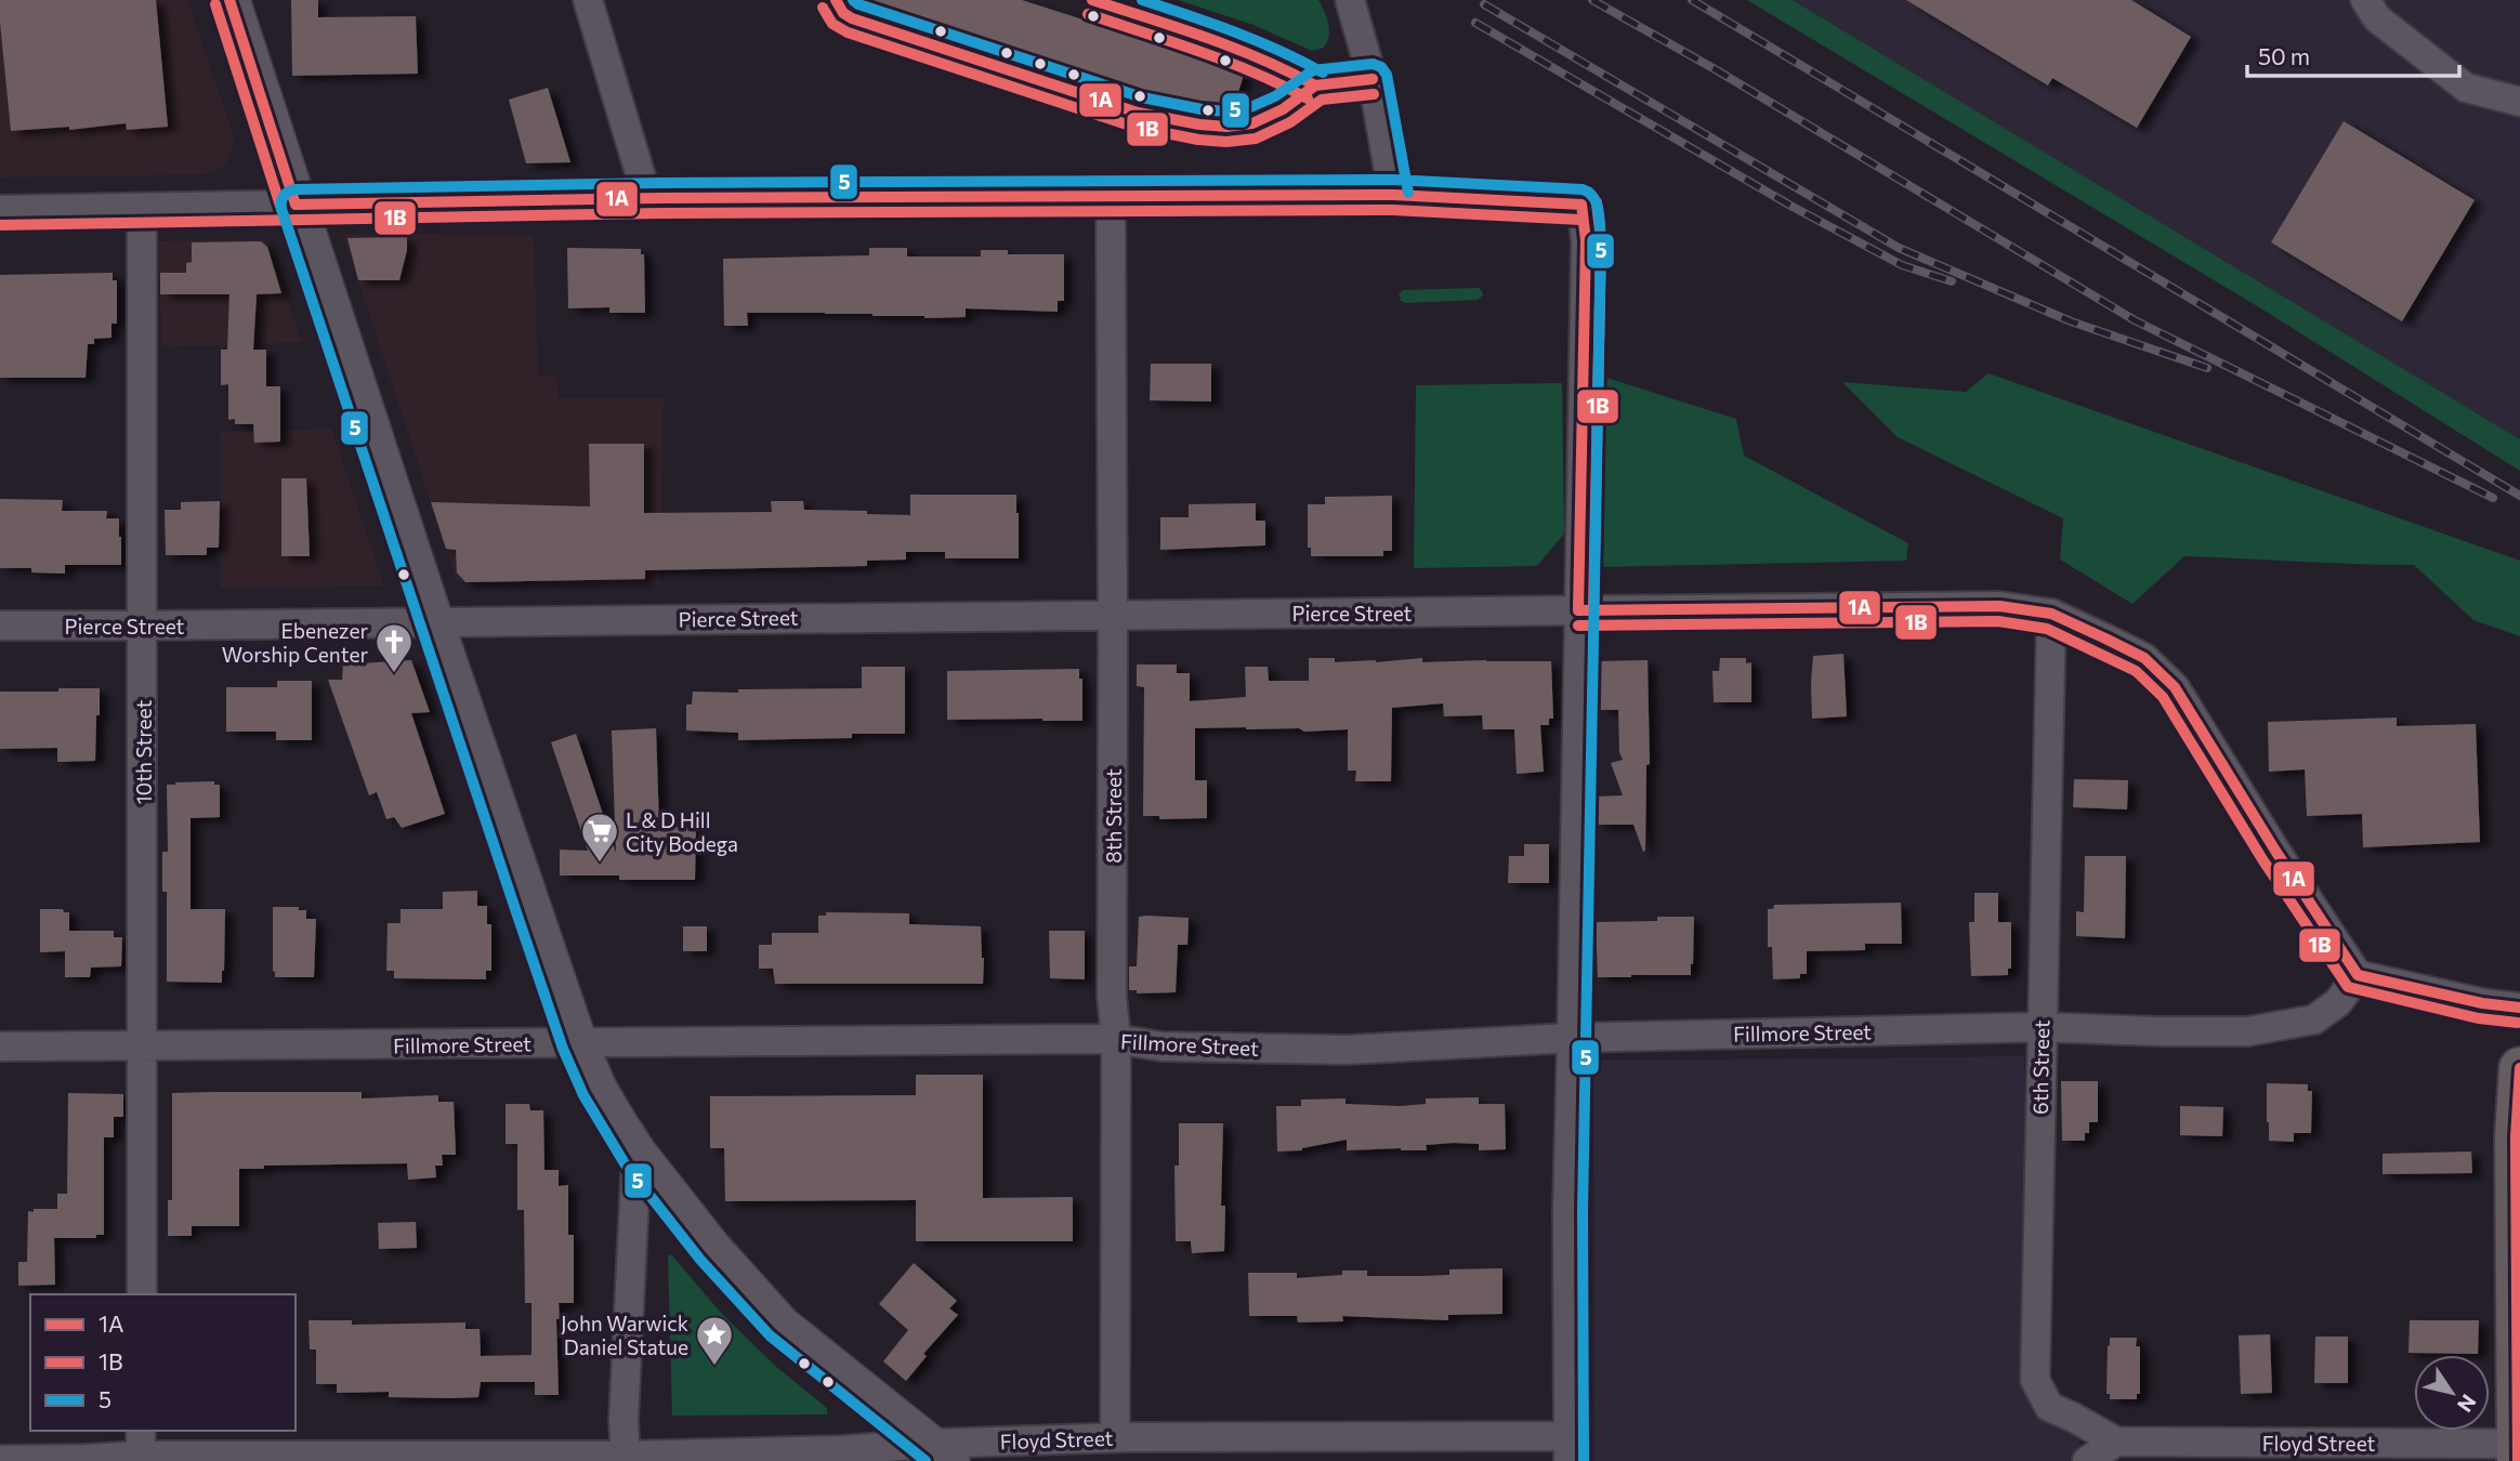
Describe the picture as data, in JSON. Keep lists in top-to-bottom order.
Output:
{
  "streets": {
    "street": [
      "Pierce Street",
      "10th Street",
      "8th Street",
      "Fillmore Street",
      "6th Street",
      "Floyd Street"
    ]
  },
  "crossings": [
    ["Pierce Street", "10th Street"],
    ["Pierce Street", "8th Street"],
    ["Pierce Street", "Fillmore Street"],
    ["Pierce Street", "6th Street"],
    ["10th Street", "Fillmore Street"],
    ["8th Street", "Fillmore Street"],
    ["8th Street", "Floyd Street"],
    ["Fillmore Street", "6th Street"],
    ["6th Street", "Floyd Street"]
  ],
  "places": {
    "church": ["Ebenezer Worship Center"],
    "supermarket": ["L & D Hill City Bodega"],
    "place": ["John Warwick Daniel Statue"]
  },
  "lines": ["transit line 1A", "transit line 5", "transit line 1B"],
  "legend": ["1A", "1B", "5"],
  "scale_bar": "50 m",
  "north": "bottom right"
}
